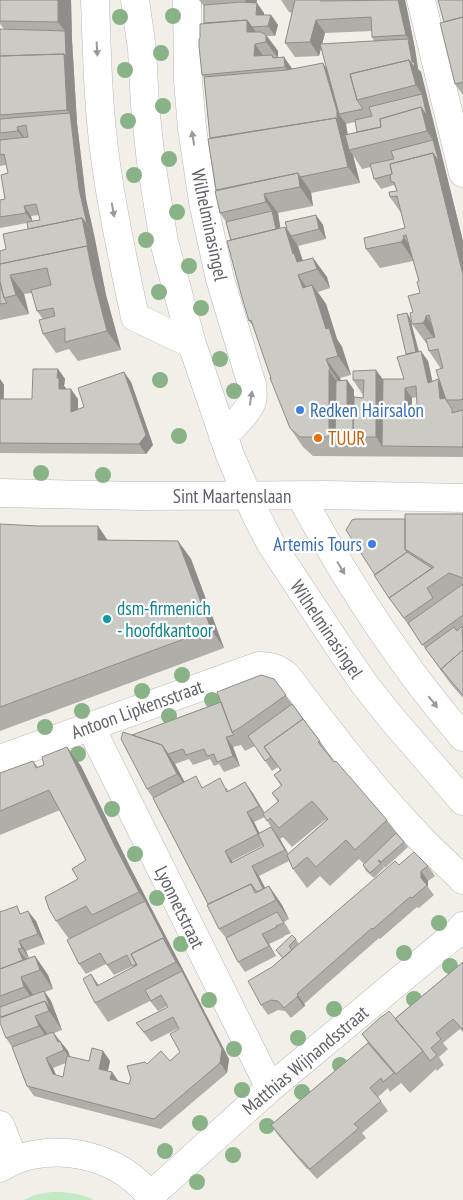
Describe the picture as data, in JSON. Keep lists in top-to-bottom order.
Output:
{
  "streets": {
    "street": [
      "Wilhelminasingel",
      "Sint Maartenslaan",
      "Antoon Lipkensstraat",
      "Lyonnetstraat",
      "Matthias Wijnandsstraat"
    ]
  },
  "crossings": [
    ["Wilhelminasingel", "Sint Maartenslaan"],
    ["Antoon Lipkensstraat", "Lyonnetstraat"],
    ["Lyonnetstraat", "Matthias Wijnandsstraat"]
  ],
  "places": [
    "Redken Hairsalon",
    "TUUR",
    "Artemis Tours",
    "dsm-firmenich - hoofdkantoor"
  ]
}
